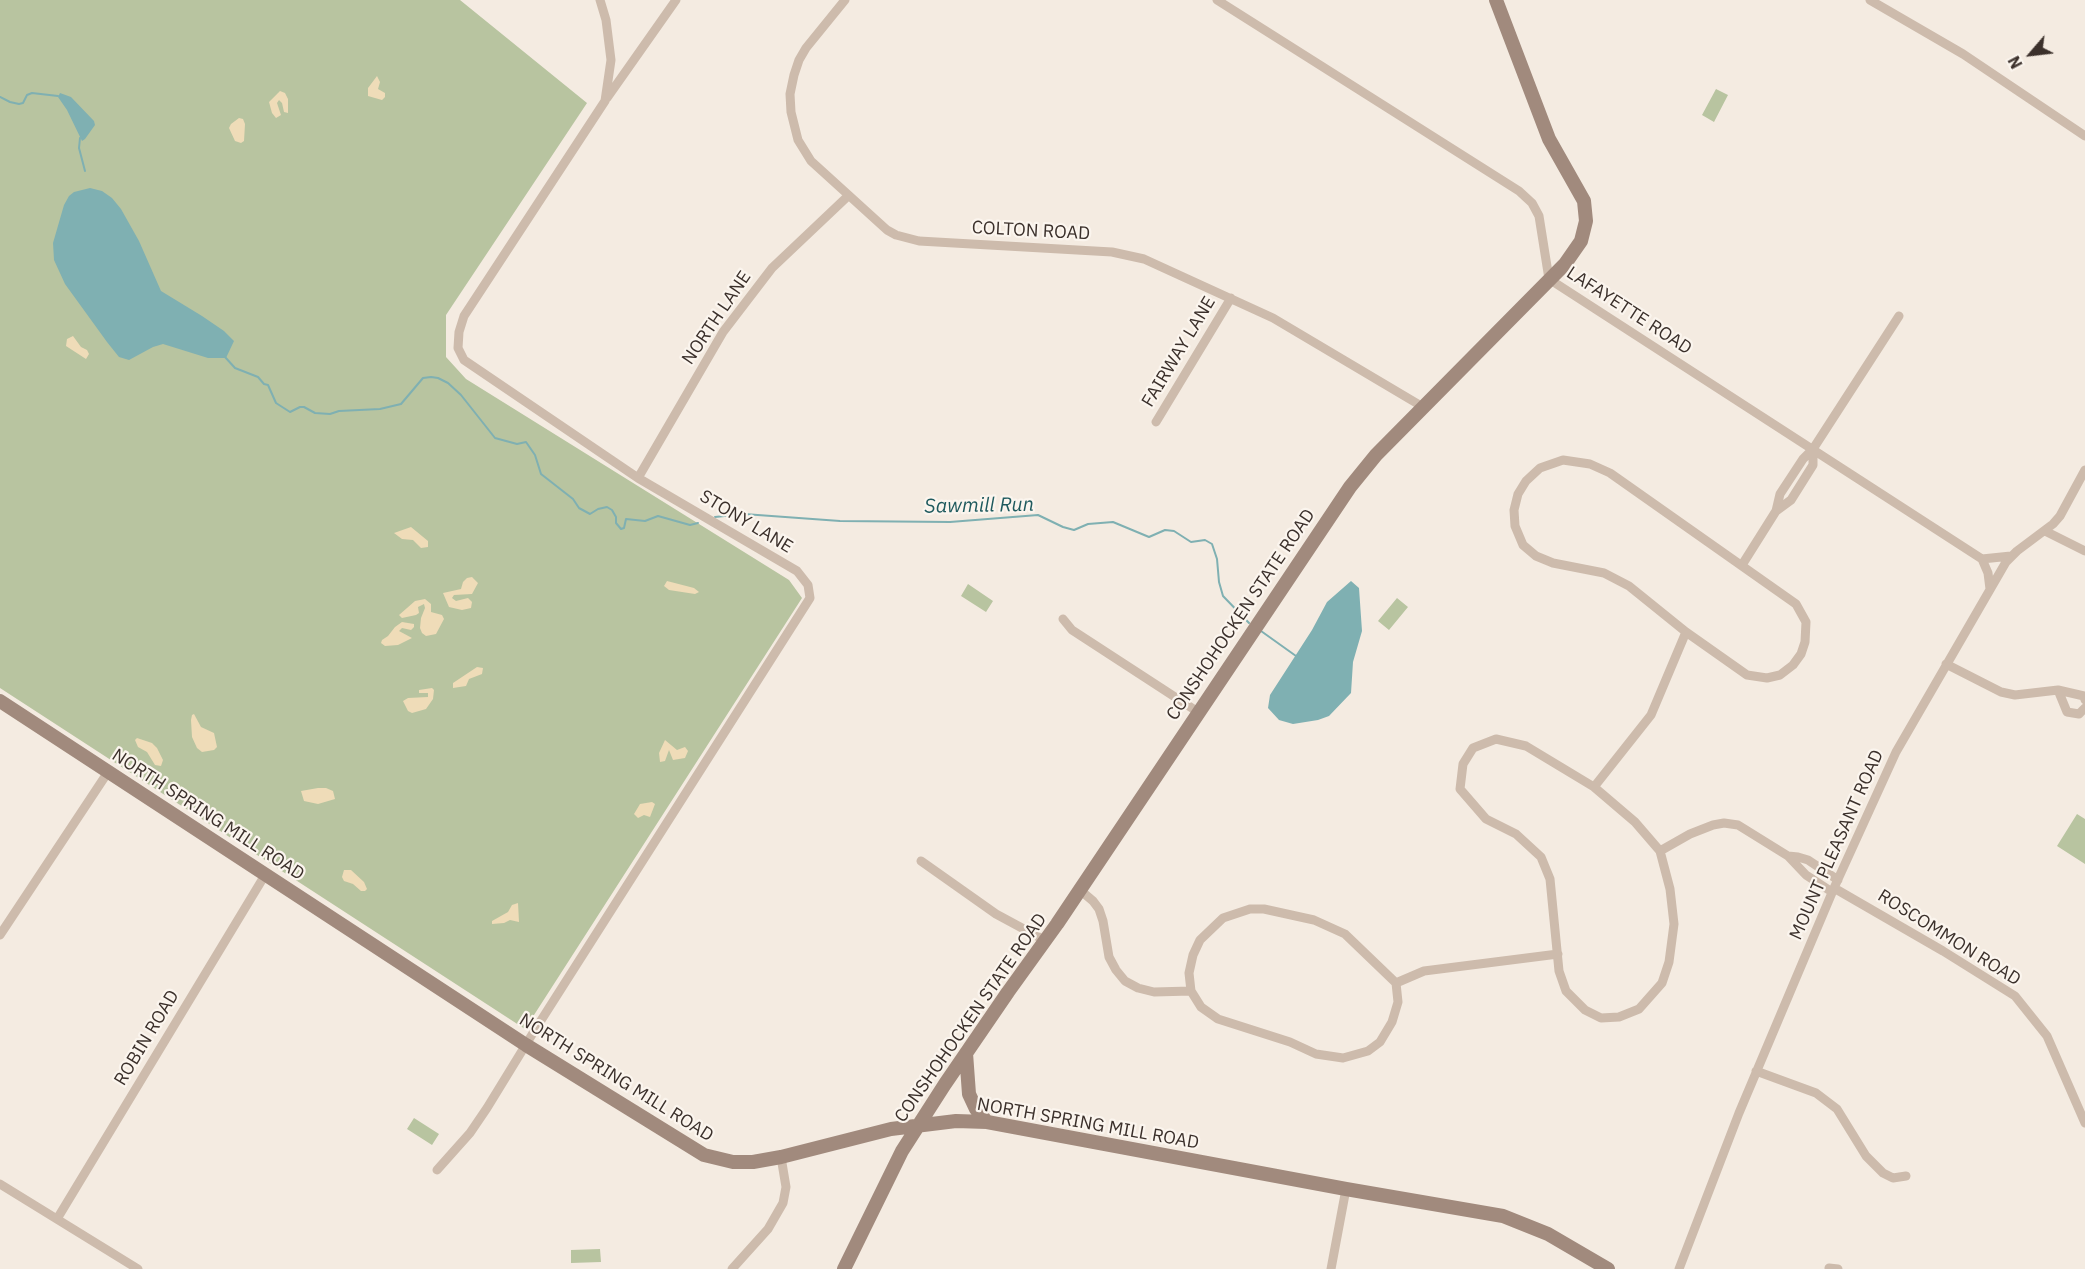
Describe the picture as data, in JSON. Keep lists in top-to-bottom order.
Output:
{
  "streets": {
    "main road": ["CONSHOHOCKEN STATE ROAD", "NORTH SPRING MILL ROAD"],
    "street": [
      "COLTON ROAD",
      "LAFAYETTE ROAD",
      "NORTH LANE",
      "FAIRWAY LANE",
      "STONY LANE",
      "MOUNT PLEASANT ROAD",
      "ROSCOMMON ROAD",
      "ROBIN ROAD"
    ]
  },
  "crossings": [
    ["COLTON ROAD", "NORTH LANE"],
    ["COLTON ROAD", "FAIRWAY LANE"],
    ["COLTON ROAD", "CONSHOHOCKEN STATE ROAD"],
    ["LAFAYETTE ROAD", "CONSHOHOCKEN STATE ROAD"],
    ["NORTH LANE", "STONY LANE"],
    ["STONY LANE", "NORTH SPRING MILL ROAD"],
    ["CONSHOHOCKEN STATE ROAD", "NORTH SPRING MILL ROAD"],
    ["NORTH SPRING MILL ROAD", "ROBIN ROAD"],
    ["MOUNT PLEASANT ROAD", "ROSCOMMON ROAD"]
  ],
  "water": ["Sawmill Run"],
  "north": "bottom left"
}
